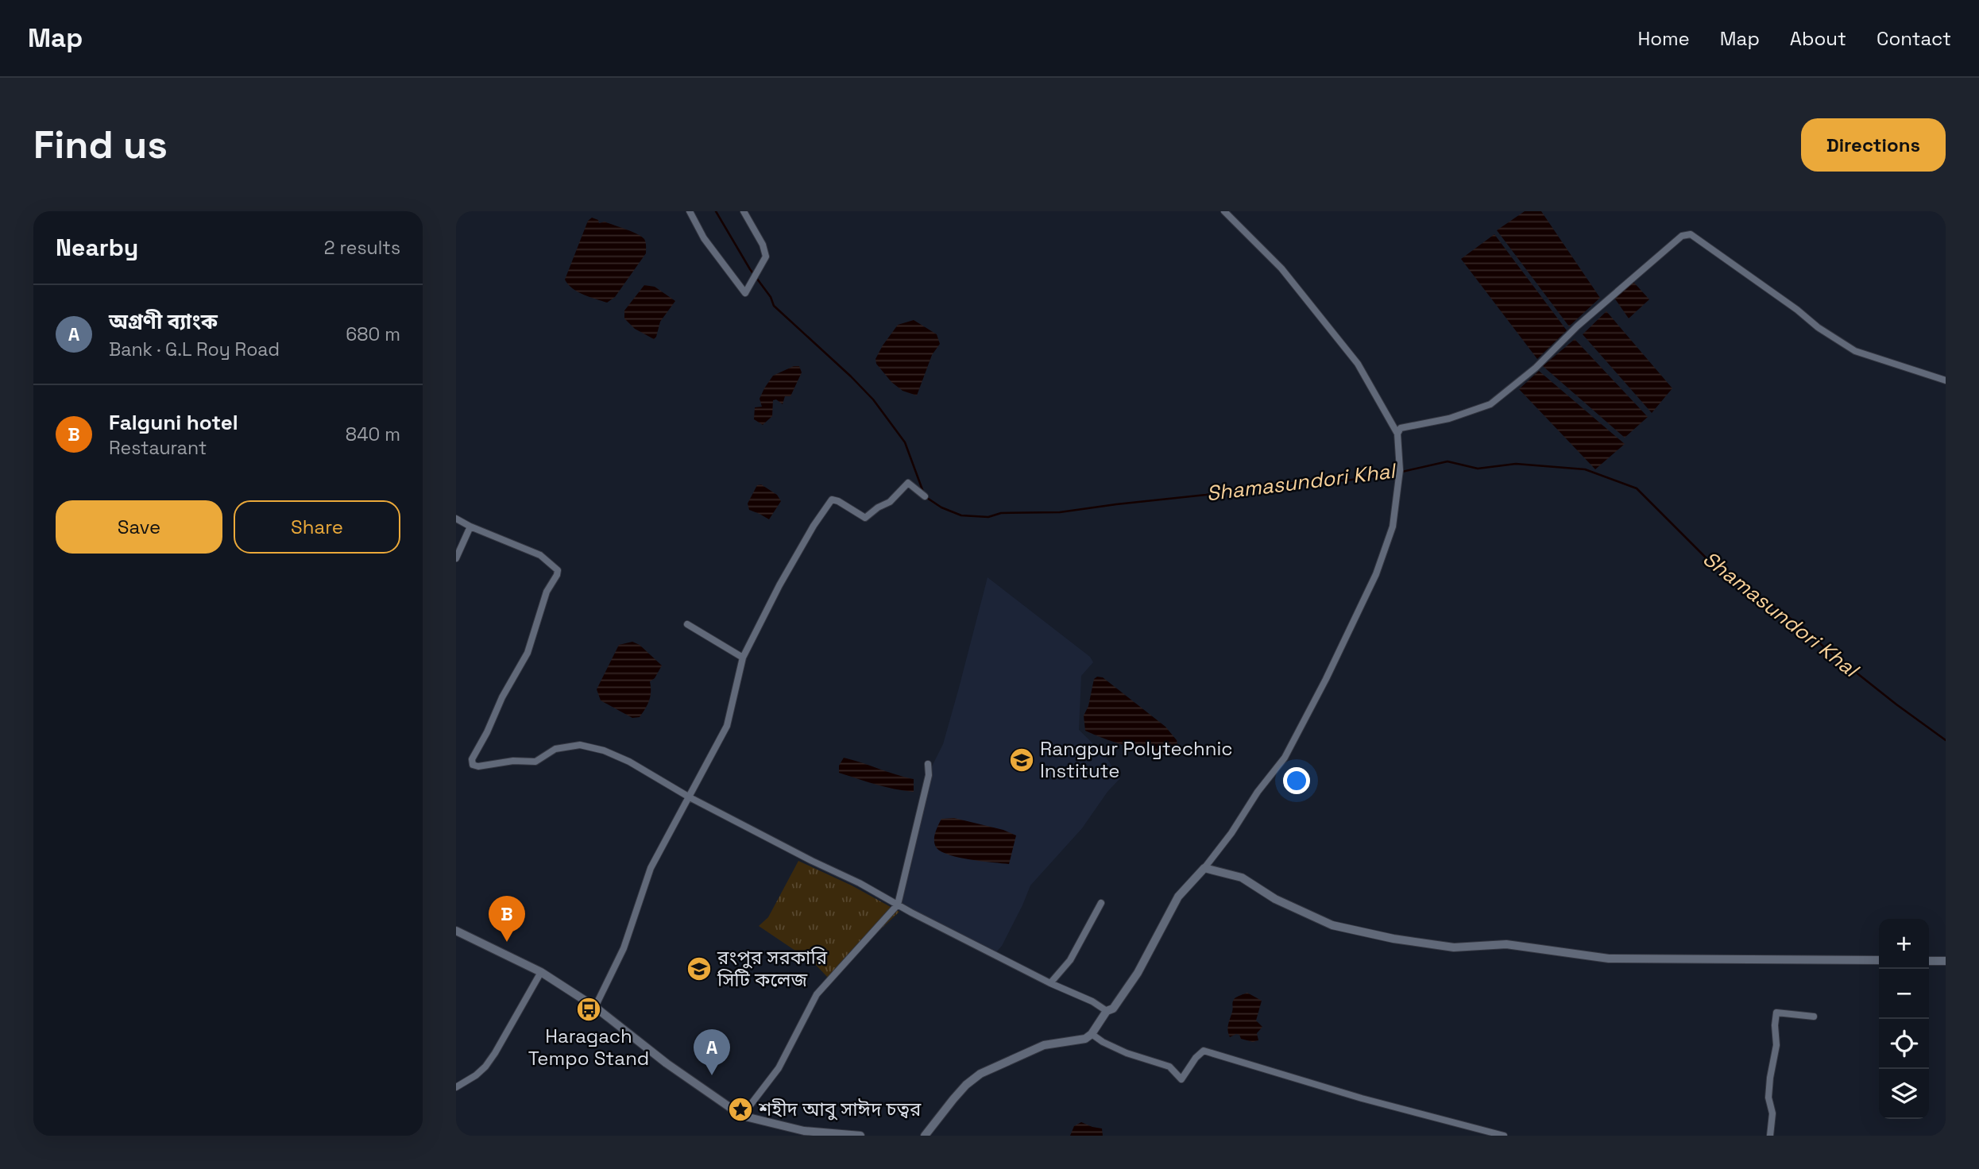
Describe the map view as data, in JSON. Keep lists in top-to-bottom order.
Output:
{
  "water": ["Shamasundori Khal"],
  "places": {
    "school or university": ["Rangpur Polytechnic Institute", "রংপুর সরকারি সিটি কলেজ"],
    "bus stop": ["Haragach Tempo Stand"],
    "place": ["শহীদ আবু সাঈদ চত্বর"]
  },
  "page": {
    "header": "Map",
    "nav": [
      "Home",
      "Map",
      "About",
      "Contact"
    ],
    "buttons": [
      "Directions",
      ["Save", "Share"]
    ],
    "title": "Find us",
    "heading": ["Nearby", "2 results"],
    "list": [
      {
        "mark": "A",
        "name": "অগ্রণী ব্যাংক",
        "note": "Bank · G.L Roy Road",
        "value": "680 m"
      },
      {
        "mark": "B",
        "name": "Falguni hotel",
        "note": "Restaurant",
        "value": "840 m"
      }
    ],
    "pins": ["B", "A"],
    "map_buttons": ["+", "−"]
  }
}
